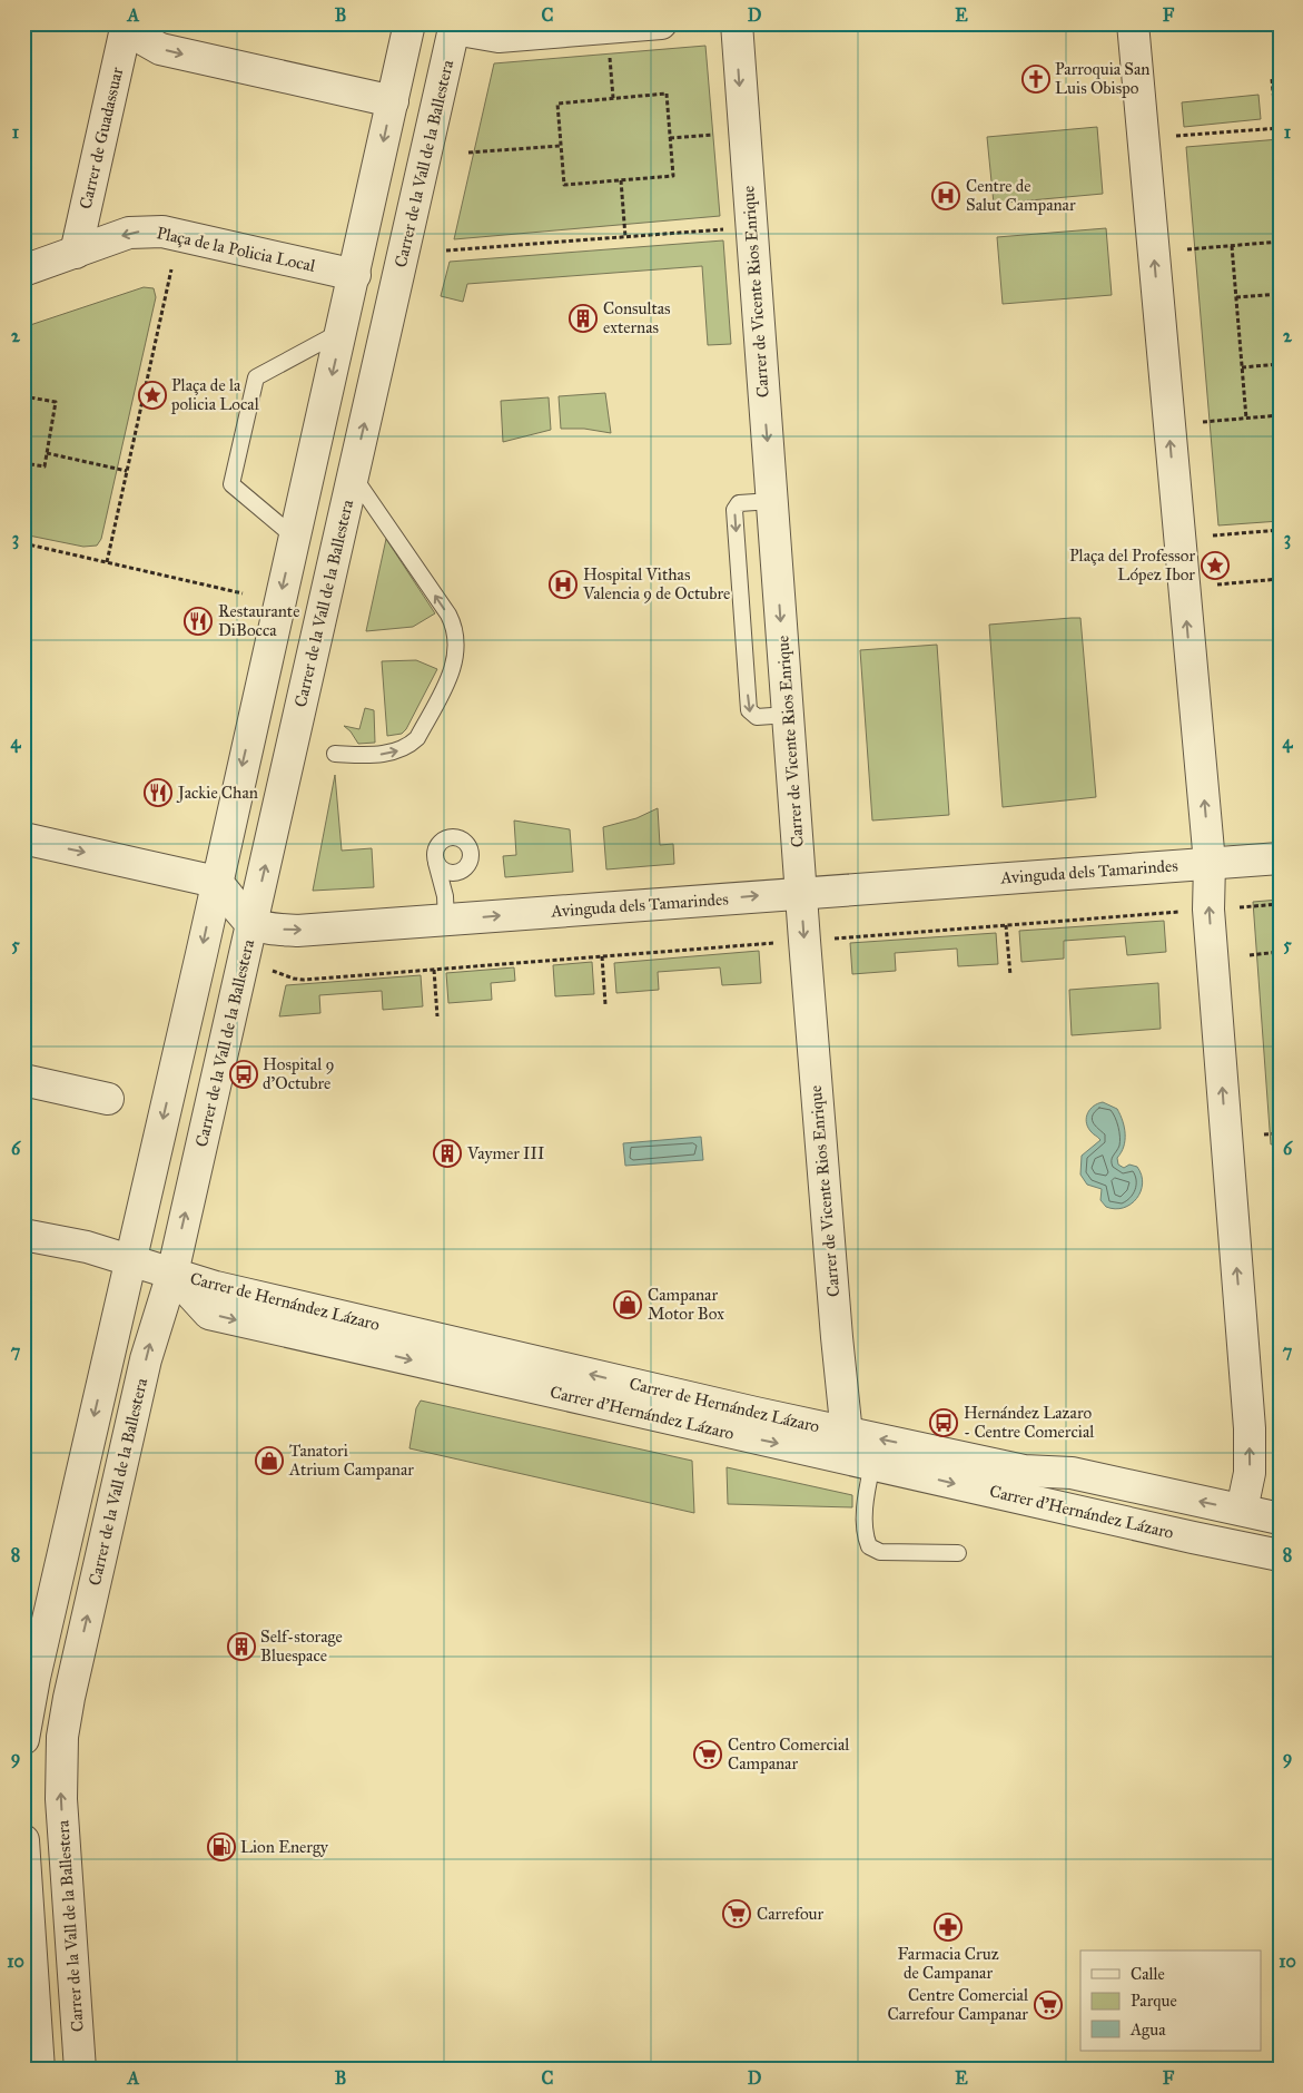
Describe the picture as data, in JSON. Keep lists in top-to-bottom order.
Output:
{
  "streets": {
    "street": [
      "Carrer de Guadassuar",
      "Carrer de la Vall de la Ballestera",
      "Plaça de la Policia Local",
      "Carrer de Vicente Rios Enrique",
      "Avinguda dels Tamarindes",
      "Carrer d'Hernández Lázaro"
    ]
  },
  "crossings": [
    ["Carrer de Guadassuar", "Plaça de la Policia Local"],
    ["Carrer de la Vall de la Ballestera", "Avinguda dels Tamarindes"],
    ["Carrer de la Vall de la Ballestera", "Carrer d'Hernández Lázaro"],
    ["Carrer de Vicente Rios Enrique", "Avinguda dels Tamarindes"],
    ["Carrer de Vicente Rios Enrique", "Carrer d'Hernández Lázaro"]
  ],
  "one_way": ["Carrer de Vicente Rios Enrique", "Avinguda dels Tamarindes"],
  "places": {
    "church": ["Parroquia San Luis Obispo"],
    "hospital": ["Centre de Salut Campanar", "Hospital Vithas Valencia 9 de Octubre"],
    "building": ["Consultas externas", "Vaymer III", "Self-storage Bluespace"],
    "place": ["Plaça de la policia Local", "Plaça del Professor López Ibor"],
    "restaurant": ["Restaurante DiBocca", "Jackie Chan"],
    "bus stop": ["Hospital 9 d'Octubre", "Hernández Lazaro - Centre Comercial"],
    "shop": ["Campanar Motor Box", "Tanatori Atrium Campanar"],
    "supermarket": ["Centro Comercial Campanar", "Carrefour", "Centre Comercial Carrefour Campanar"],
    "fuel station": ["Lion Energy"],
    "pharmacy": ["Farmacia Cruz de Campanar"]
  },
  "legend": ["Calle", "Parque", "Agua"],
  "grid": {
    "columns": [
      "A",
      "B",
      "C",
      "D",
      "E",
      "F"
    ],
    "rows": [
      "1",
      "2",
      "3",
      "4",
      "5",
      "6",
      "7",
      "8",
      "9",
      "10"
    ]
  }
}
